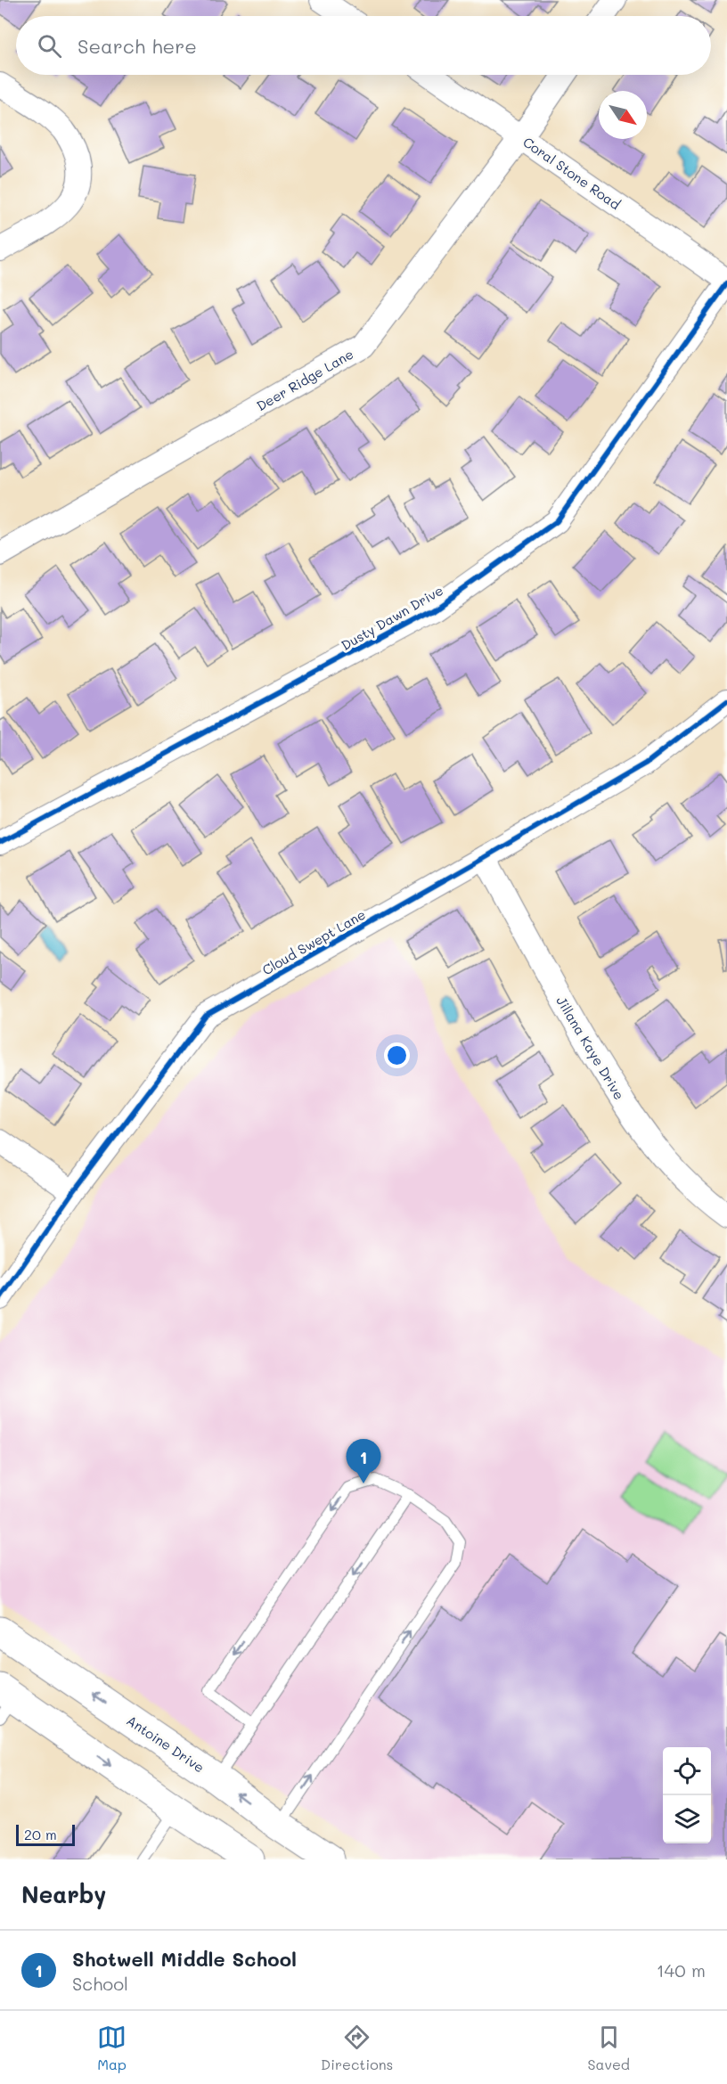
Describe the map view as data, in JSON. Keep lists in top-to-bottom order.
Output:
{
  "streets": {
    "main road": ["Antoine Drive"],
    "street": [
      "Coral Stone Road",
      "Deer Ridge Lane",
      "Dusty Dawn Drive",
      "Cloud Swept Lane",
      "Jillana Kaye Drive"
    ]
  },
  "crossings": [
    ["Coral Stone Road", "Deer Ridge Lane"],
    ["Coral Stone Road", "Dusty Dawn Drive"],
    ["Cloud Swept Lane", "Jillana Kaye Drive"]
  ],
  "scale_bar": "20 m",
  "north": "bottom right",
  "page": {
    "search": "Search here",
    "pins": "1",
    "scale": "20 m",
    "heading": "Nearby",
    "list": [
      {
        "mark": "1",
        "name": "Shotwell Middle School",
        "note": "School",
        "value": "140 m"
      }
    ],
    "nav": ["Map", "Directions", "Saved"]
  }
}
